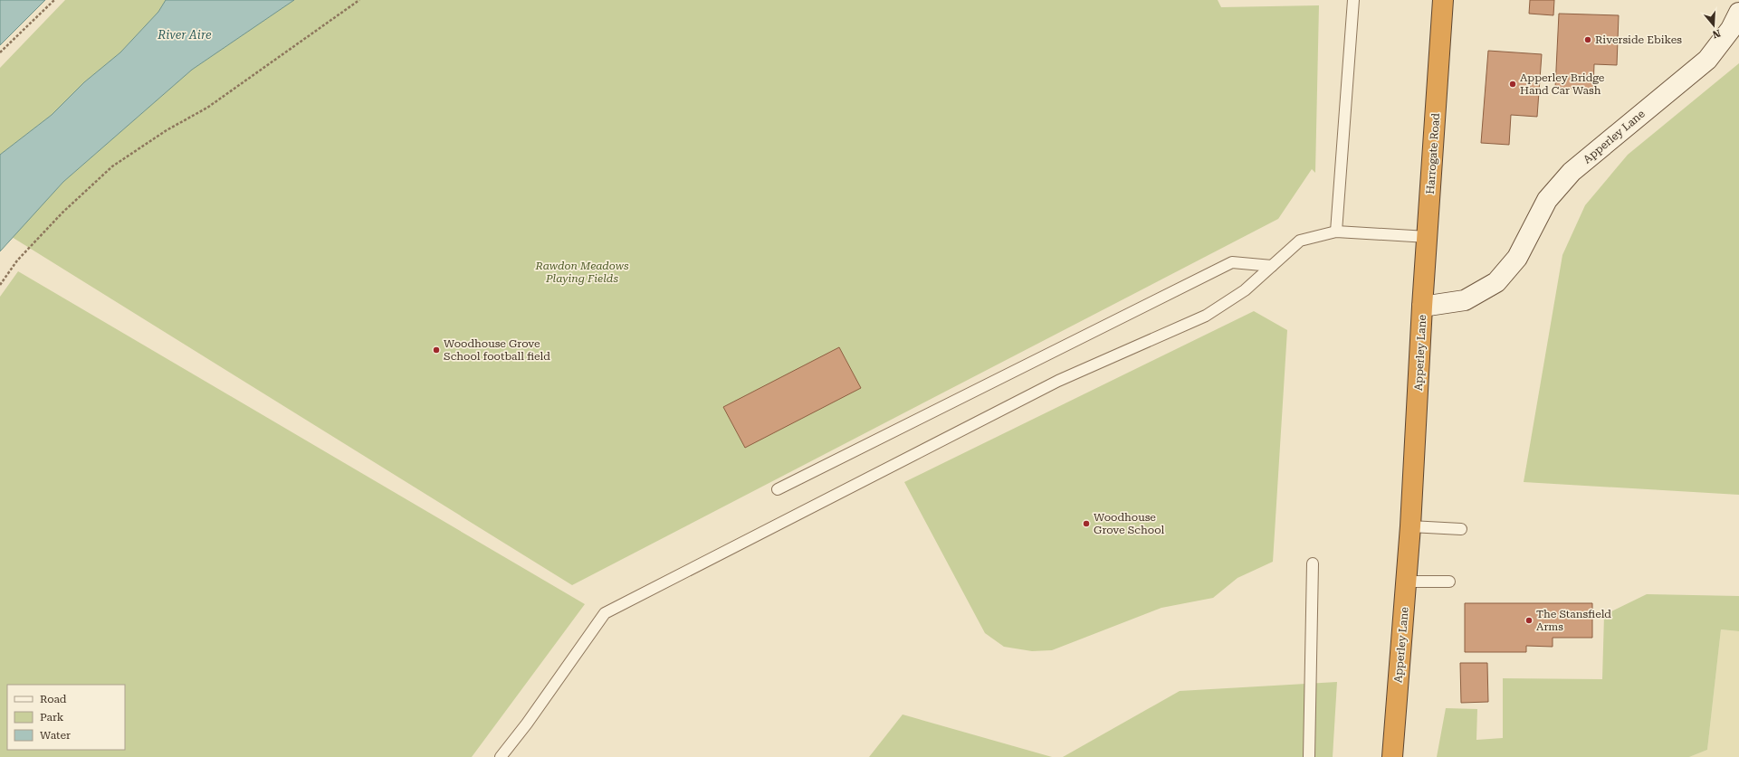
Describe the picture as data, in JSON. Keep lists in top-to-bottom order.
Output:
{
  "streets": {
    "highway": ["Apperley Lane", "Harrogate Road"]
  },
  "crossings": [
    ["Apperley Lane", "Harrogate Road"]
  ],
  "water": ["River Aire"],
  "parks": ["Rawdon Meadows Playing Fields"],
  "places": [
    "Riverside Ebikes",
    "Apperley Bridge Hand Car Wash",
    "Woodhouse Grove School football field",
    "Woodhouse Grove School",
    "The Stansfield Arms"
  ],
  "legend": ["Road", "Park", "Water"],
  "north": "bottom"
}
